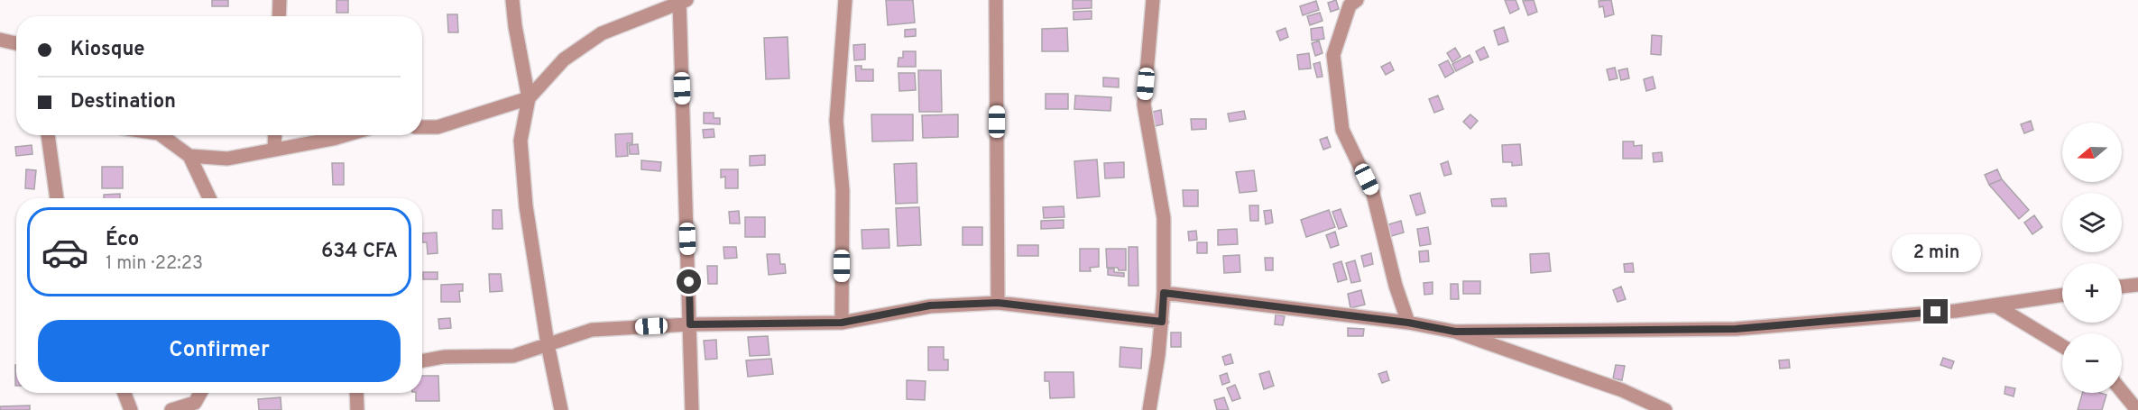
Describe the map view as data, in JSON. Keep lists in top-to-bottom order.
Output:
{
  "north": "left",
  "page": {
    "banner": ["Kiosque", "Destination"],
    "map_buttons": ["+", "−"],
    "list": [
      {
        "name": "Éco",
        "note": "1 min · 22:23",
        "value": "634 CFA"
      }
    ],
    "bubble": "2 min",
    "buttons": "Confirmer"
  }
}
